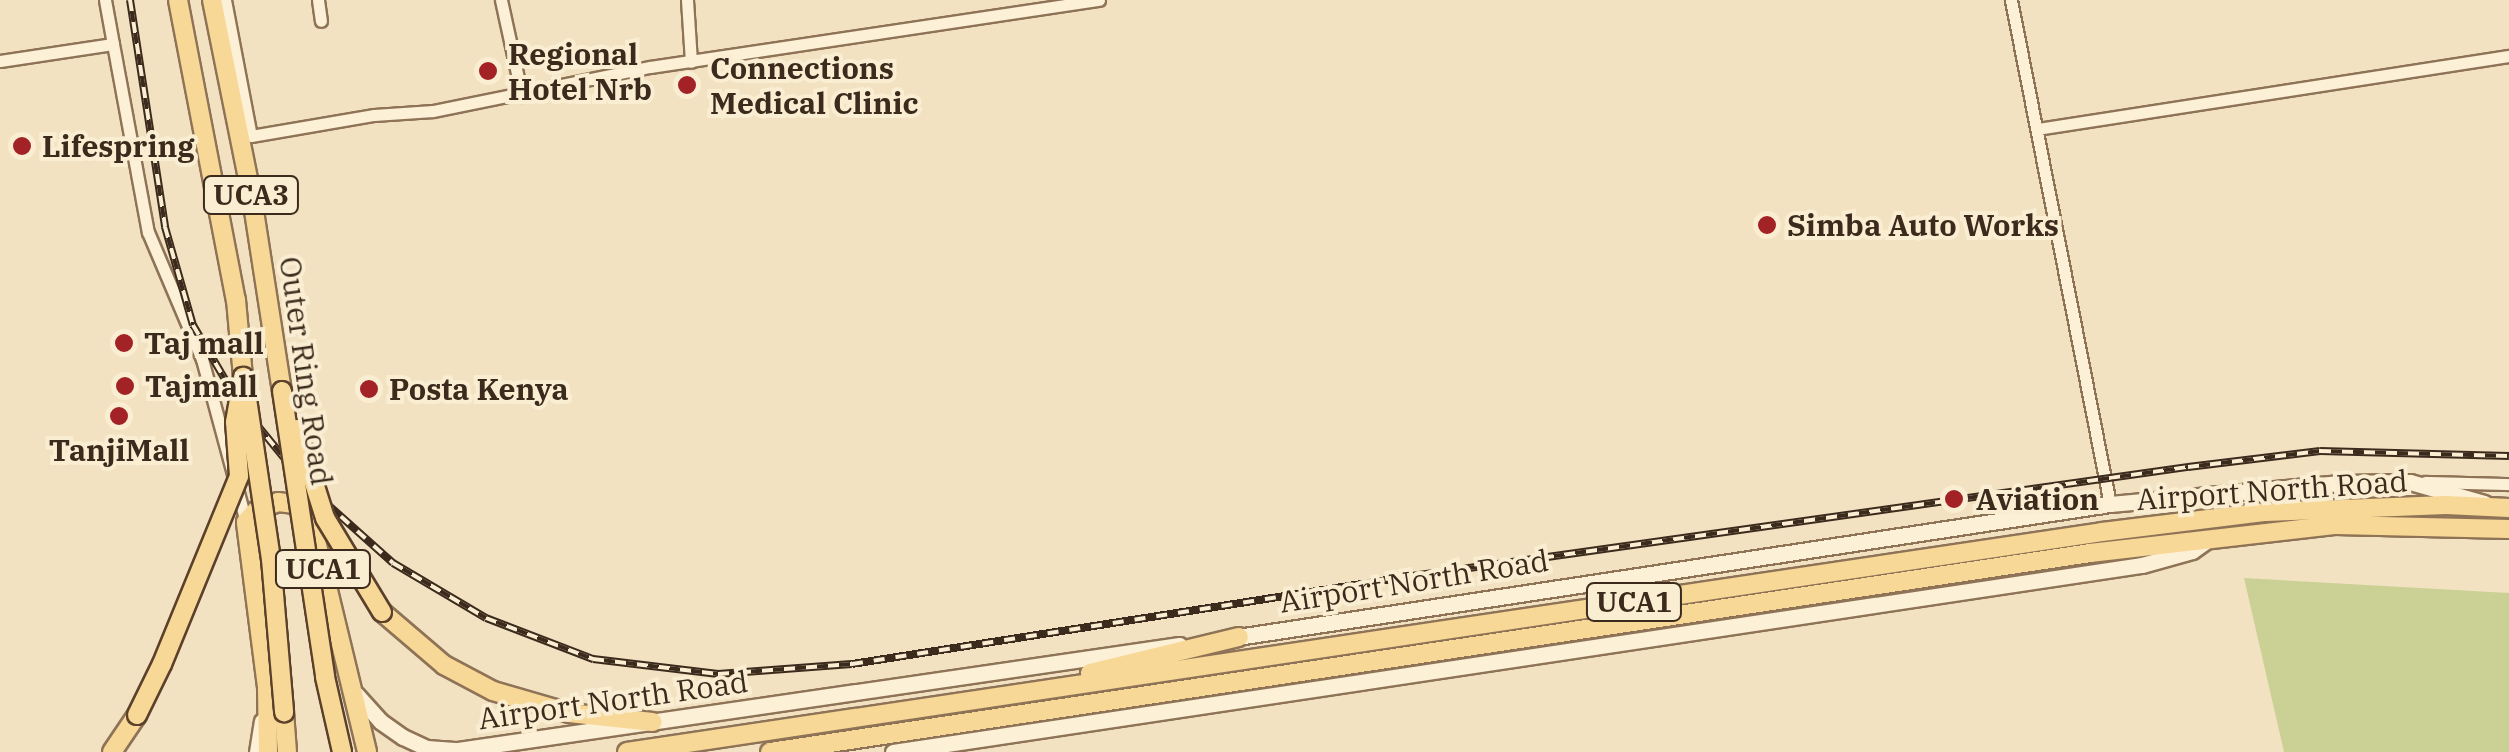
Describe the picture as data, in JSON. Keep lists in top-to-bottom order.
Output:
{
  "streets": {
    "main road": [
      "UCA3",
      "Outer Ring Road",
      "Airport North Road",
      "UCA1"
    ]
  },
  "crossings": [
    ["Airport North Road", "UCA1"]
  ],
  "places": [
    "Regional Hotel Nrb",
    "Connections Medical Clinic",
    "Lifespring",
    "Simba Auto Works",
    "Taj mall",
    "Tajmall",
    "Posta Kenya",
    "TanjiMall",
    "Aviation"
  ]
}
